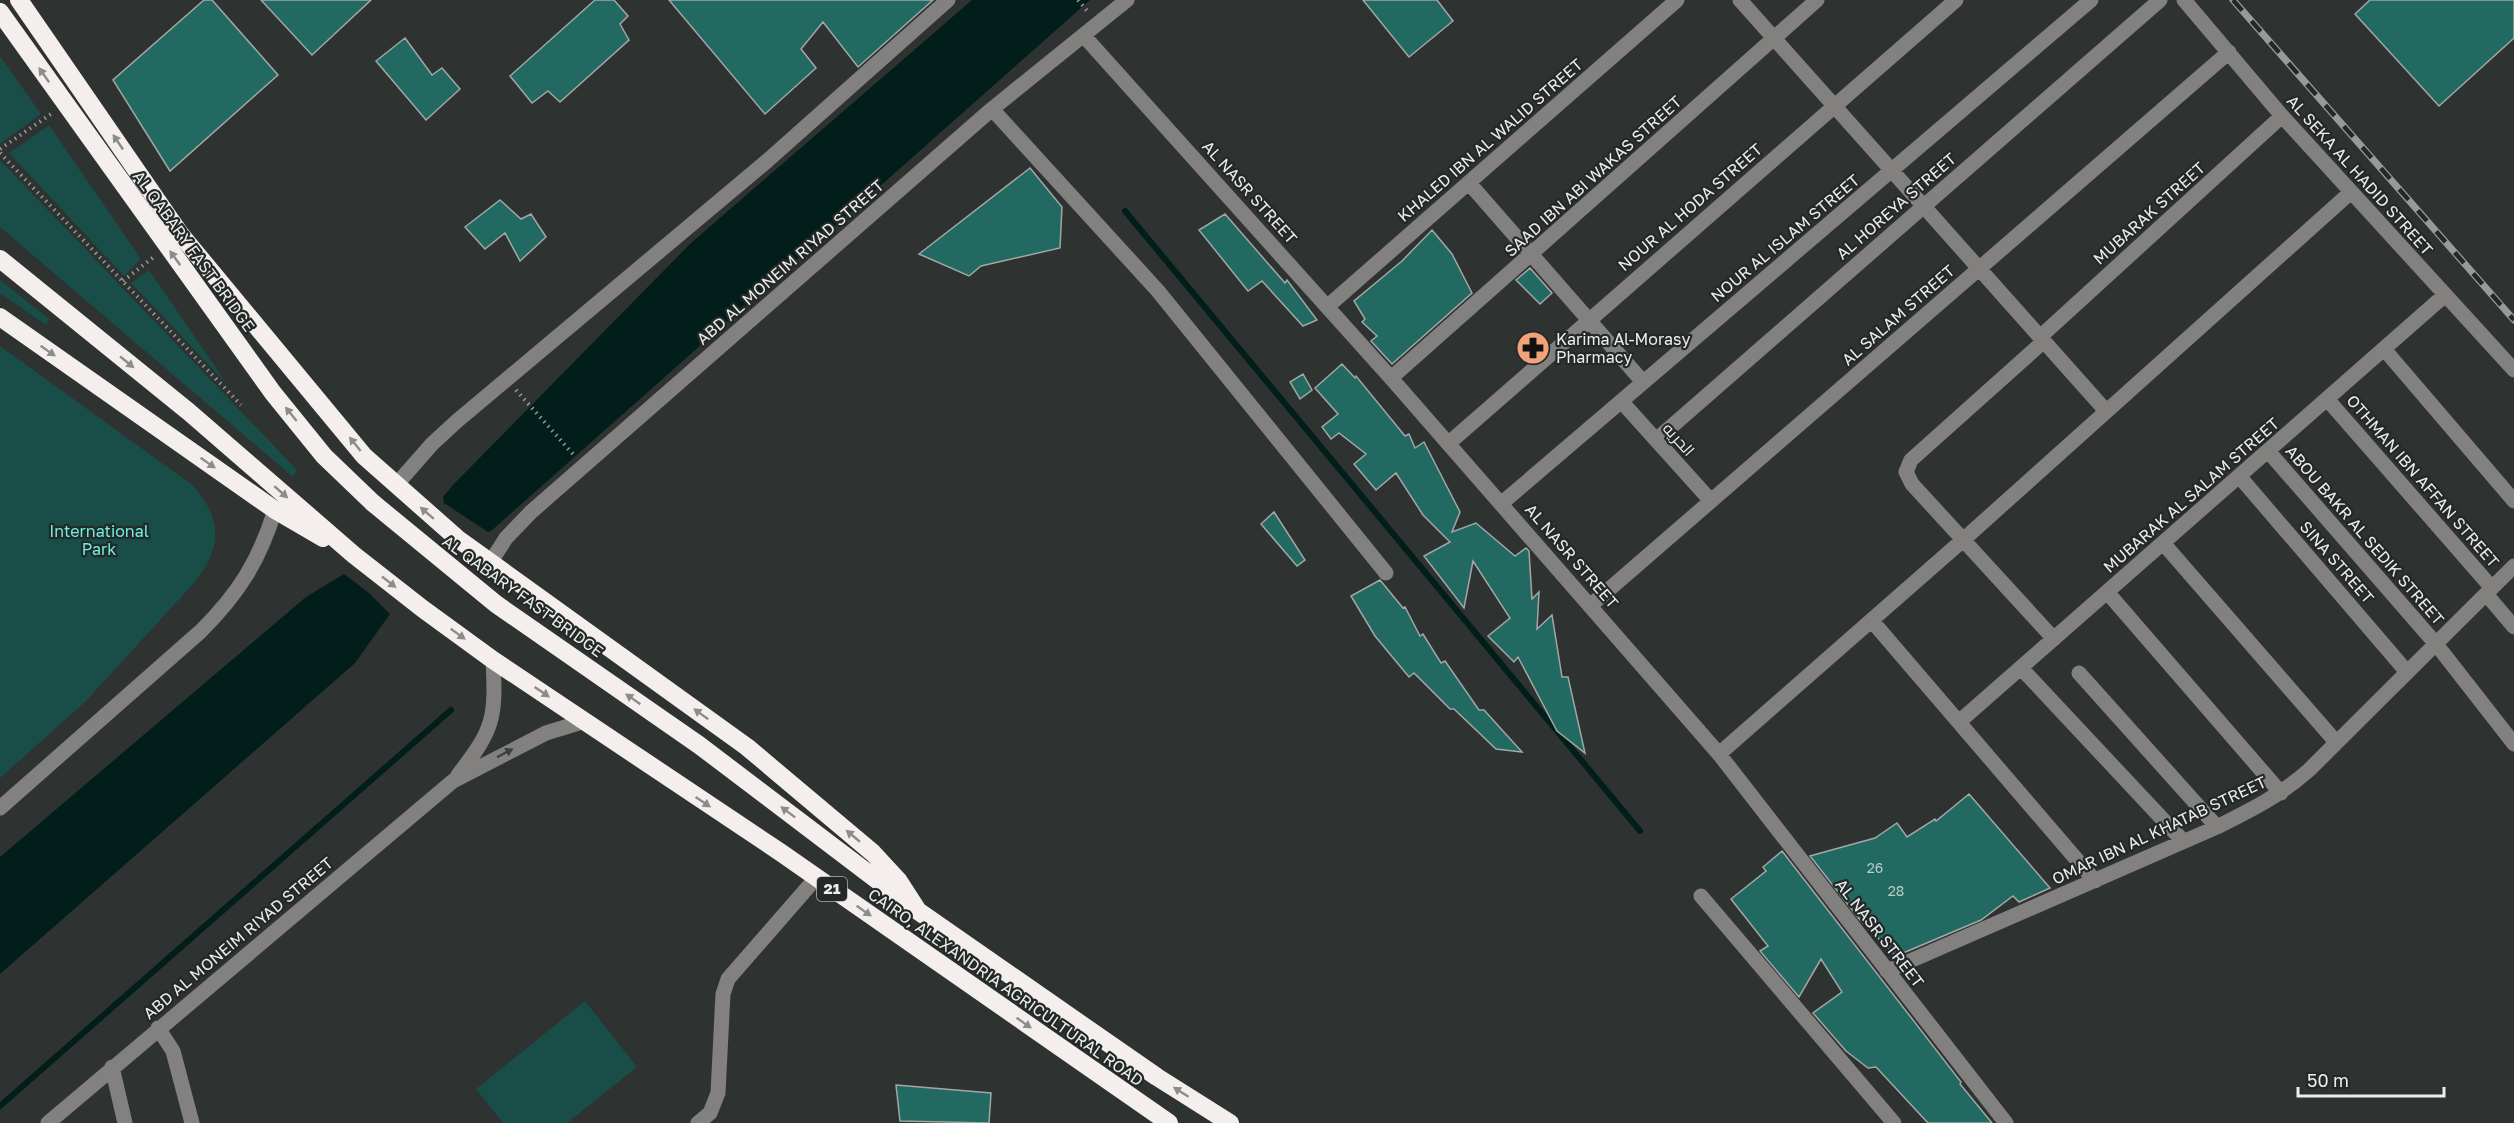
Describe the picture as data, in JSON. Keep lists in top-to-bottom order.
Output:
{
  "streets": {
    "highway": ["AL QABARY FAST BRIDGE", "21", "CAIRO, ALEXANDRIA AGRICULTURAL ROAD"],
    "street": [
      "KHALED IBN AL WALID STREET",
      "AL SEKA AL HADID STREET",
      "SAAD IBN ABI WAKAS STREET",
      "AL NASR STREET",
      "AL HOREYA STREET",
      "NOUR AL HODA STREET",
      "MUBARAK STREET",
      "NOUR AL ISLAM STREET",
      "ABD AL MONEIM RIYAD STREET",
      "AL SALAM STREET",
      "الحريه",
      "OTHMAN IBN AFFAN STREET",
      "MUBARAK AL SALAM STREET",
      "ABOU BAKR AL SEDIK STREET",
      "SINA STREET",
      "OMAR IBN AL KHATAB STREET"
    ]
  },
  "crossings": [
    ["KHALED IBN AL WALID STREET", "AL NASR STREET"],
    ["AL SEKA AL HADID STREET", "MUBARAK STREET"],
    ["AL SEKA AL HADID STREET", "AL SALAM STREET"],
    ["AL SEKA AL HADID STREET", "MUBARAK AL SALAM STREET"],
    ["SAAD IBN ABI WAKAS STREET", "AL NASR STREET"],
    ["AL NASR STREET", "NOUR AL HODA STREET"],
    ["AL NASR STREET", "NOUR AL ISLAM STREET"],
    ["AL NASR STREET", "ABD AL MONEIM RIYAD STREET"],
    ["AL NASR STREET", "AL SALAM STREET"],
    ["AL NASR STREET", "OMAR IBN AL KHATAB STREET"],
    ["AL HOREYA STREET", "الحريه"],
    ["NOUR AL ISLAM STREET", "الحريه"],
    ["AL QABARY FAST BRIDGE", "CAIRO, ALEXANDRIA AGRICULTURAL ROAD"],
    ["ABD AL MONEIM RIYAD STREET", "CAIRO, ALEXANDRIA AGRICULTURAL ROAD"],
    ["AL SALAM STREET", "الحريه"],
    ["OTHMAN IBN AFFAN STREET", "MUBARAK AL SALAM STREET"],
    ["OTHMAN IBN AFFAN STREET", "OMAR IBN AL KHATAB STREET"],
    ["MUBARAK AL SALAM STREET", "ABOU BAKR AL SEDIK STREET"],
    ["MUBARAK AL SALAM STREET", "SINA STREET"],
    ["ABOU BAKR AL SEDIK STREET", "OMAR IBN AL KHATAB STREET"],
    ["SINA STREET", "OMAR IBN AL KHATAB STREET"]
  ],
  "parks": ["International Park"],
  "places": {
    "pharmacy": ["Karima Al-Morasy Pharmacy"]
  },
  "house_numbers": ["26", "28"],
  "scale_bar": "50 m"
}
